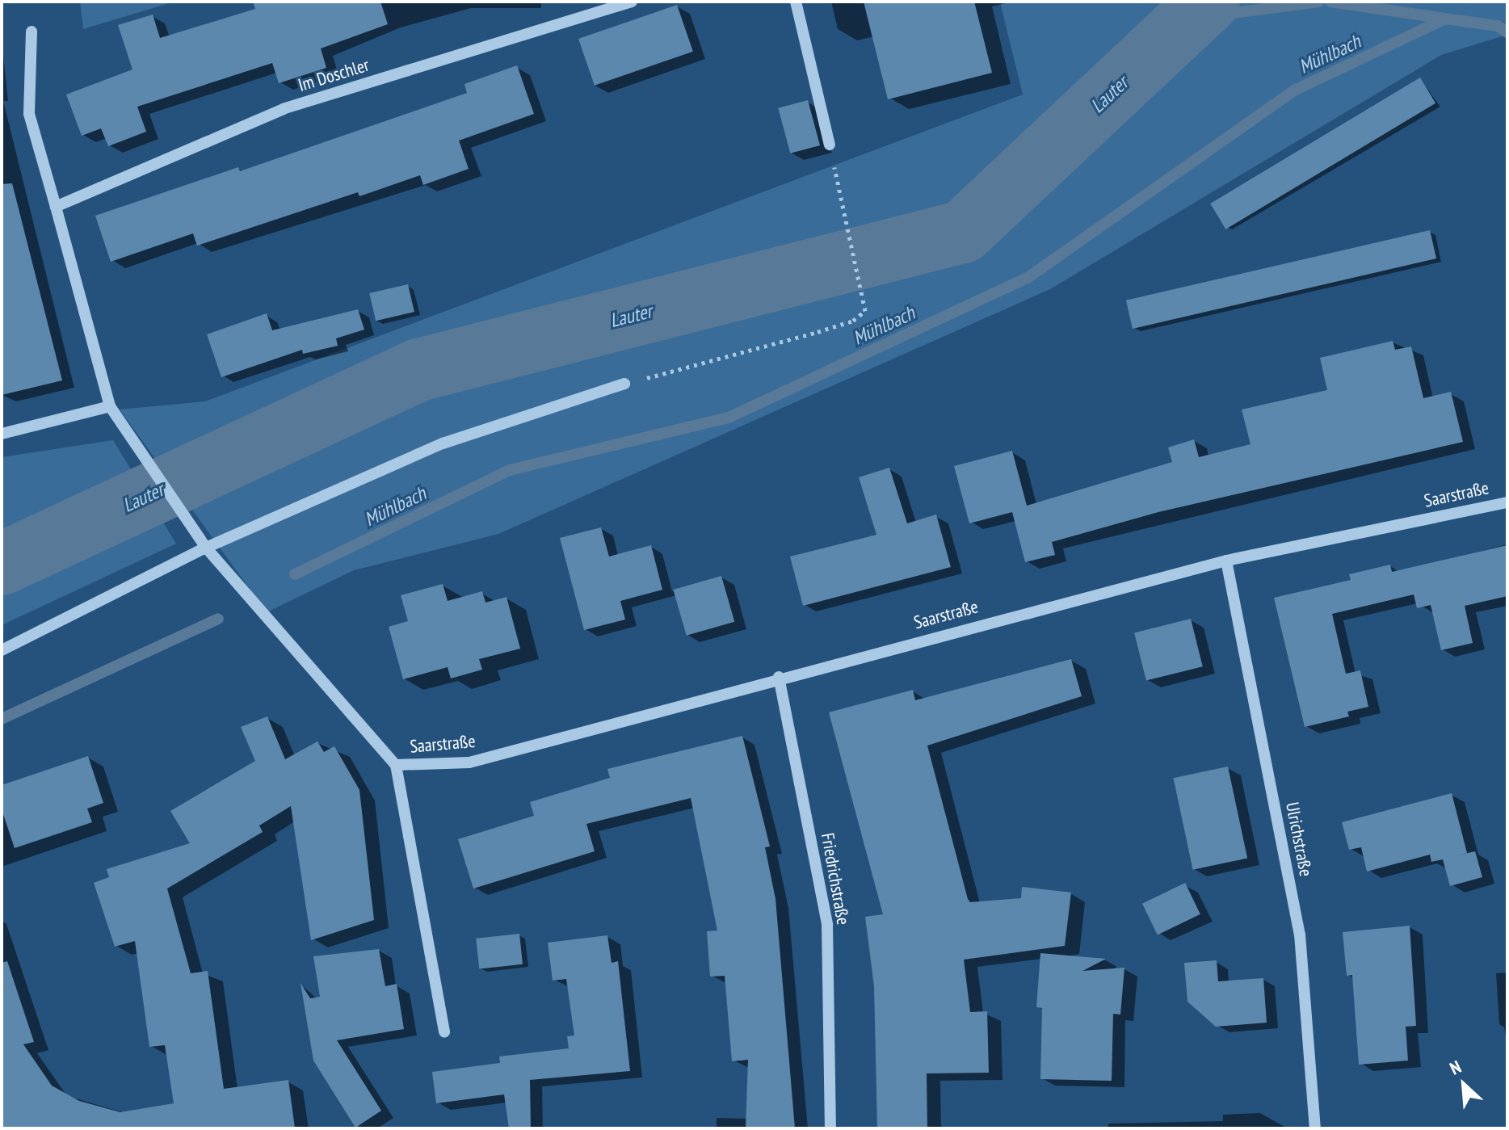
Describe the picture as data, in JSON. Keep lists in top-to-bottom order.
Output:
{
  "streets": {
    "street": [
      "Im Doschler",
      "Saarstraße",
      "Ulrichstraße",
      "Friedrichstraße"
    ]
  },
  "crossings": [
    ["Saarstraße", "Ulrichstraße"],
    ["Saarstraße", "Friedrichstraße"]
  ],
  "water": ["Mühlbach", "Lauter"],
  "north": "top left"
}
